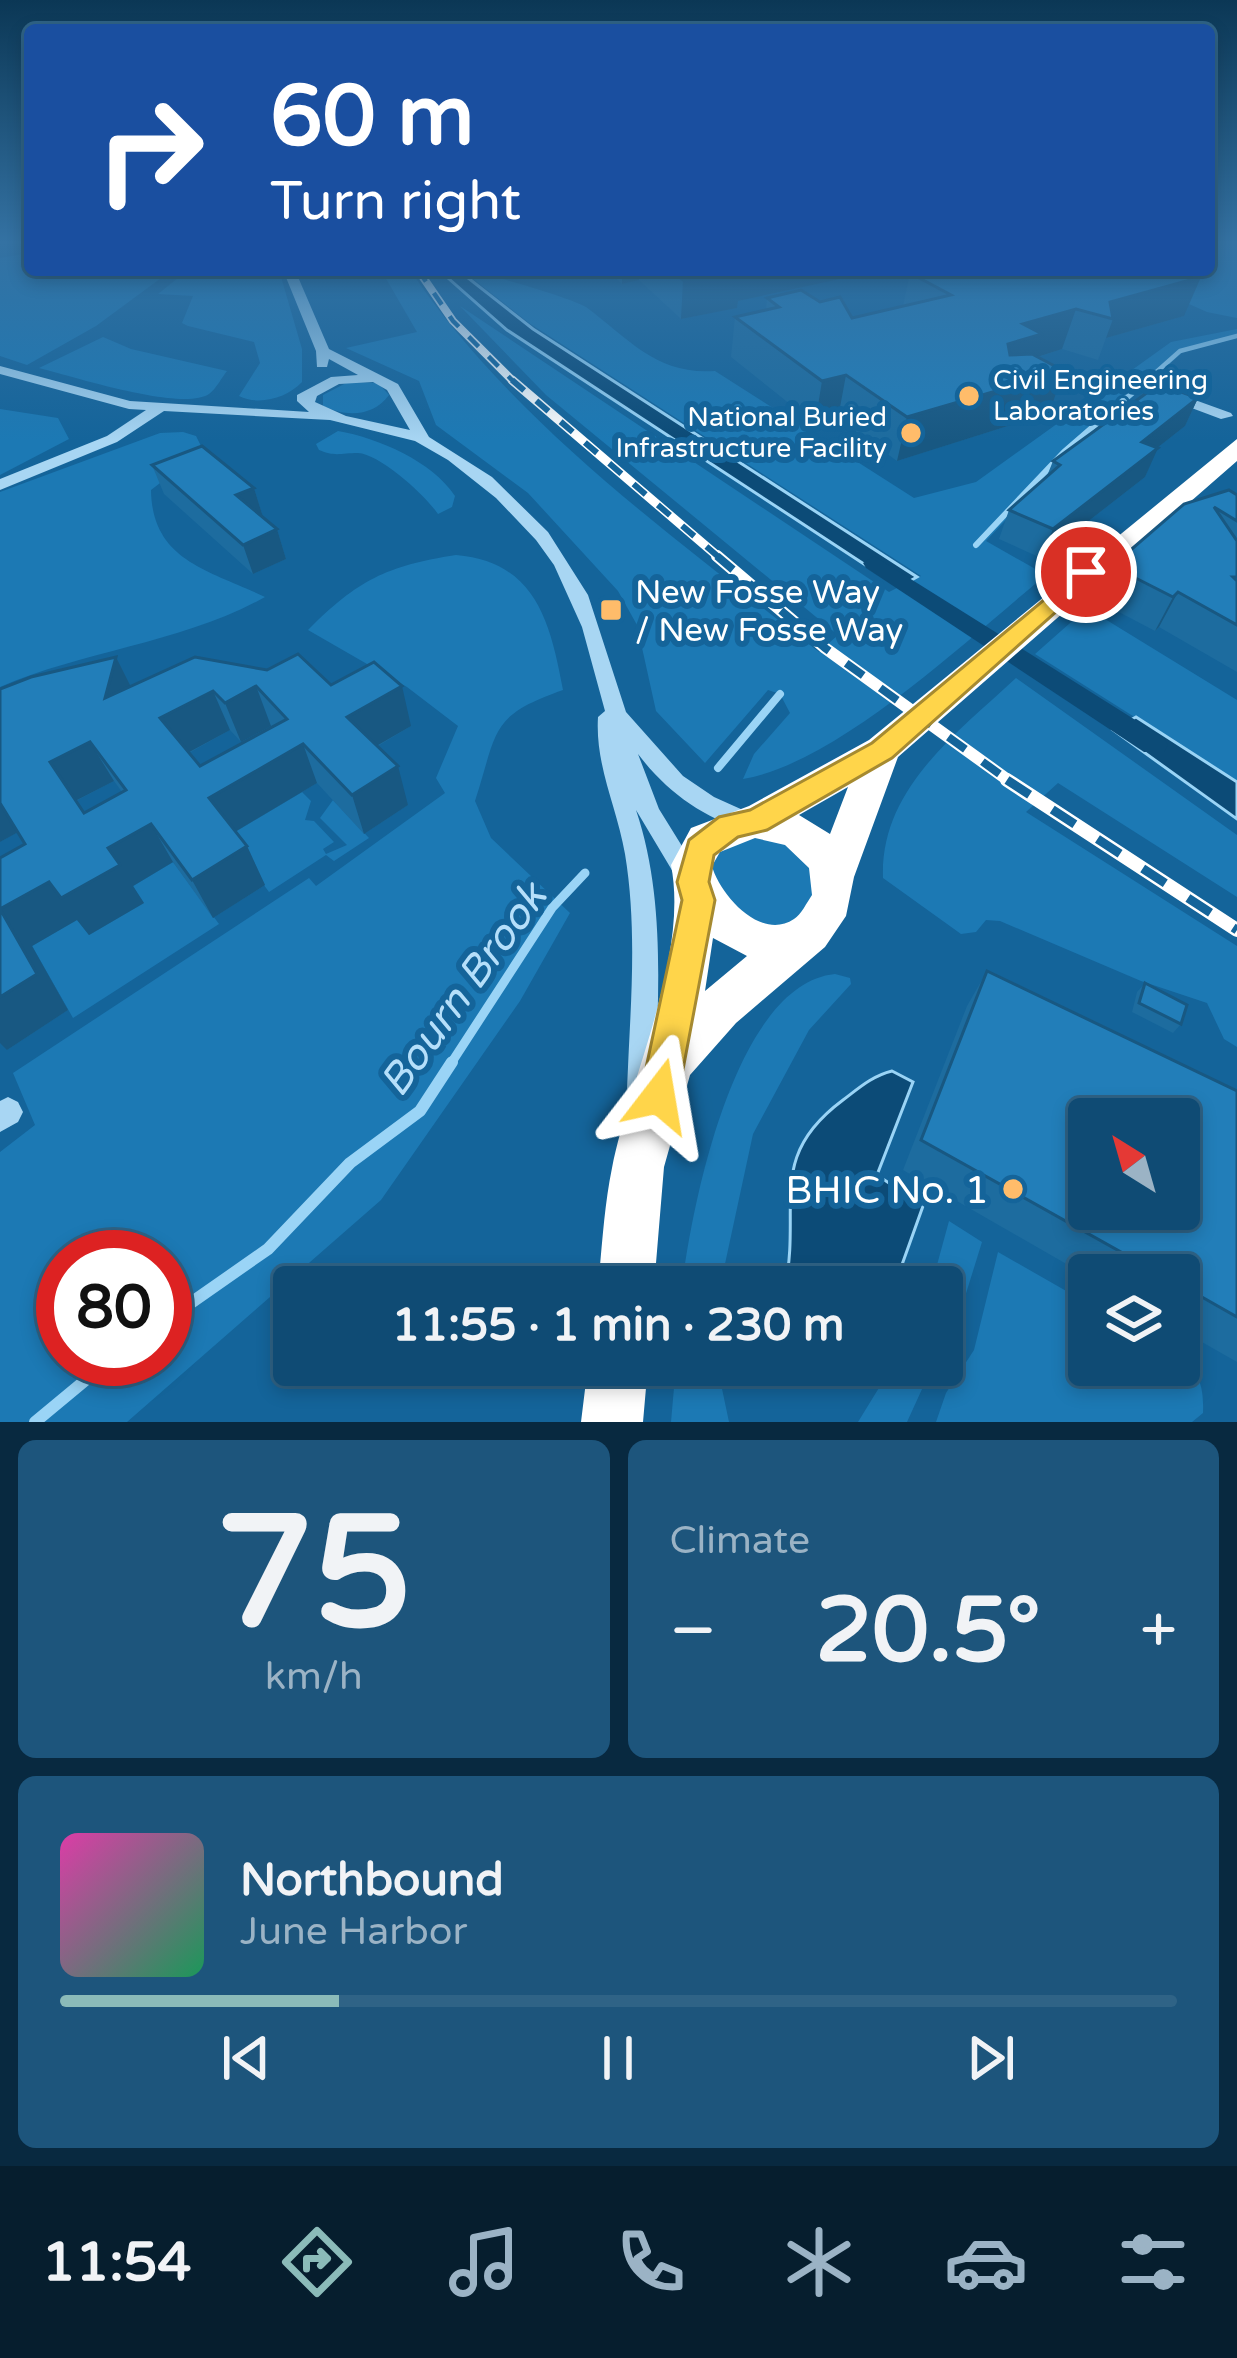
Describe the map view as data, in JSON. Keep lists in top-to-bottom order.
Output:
{
  "water": ["Bourn Brook"],
  "places": {
    "other": ["Civil Engineering Laboratories", "National Buried Infrastructure Facility", "BHIC No. 1"],
    "transit": ["New Fosse Way / New Fosse Way"]
  },
  "north": "top left",
  "page": {
    "turn": ["60 m", "Turn right"],
    "limit": "80",
    "trip": "11:55 · 1 min · 230 m",
    "tile": [
      ["75", "km/h"],
      "Climate"
    ],
    "heat": ["−", "20.5°", "+"],
    "song": ["Northbound", "June Harbor"],
    "tabs": "11:54"
  }
}
